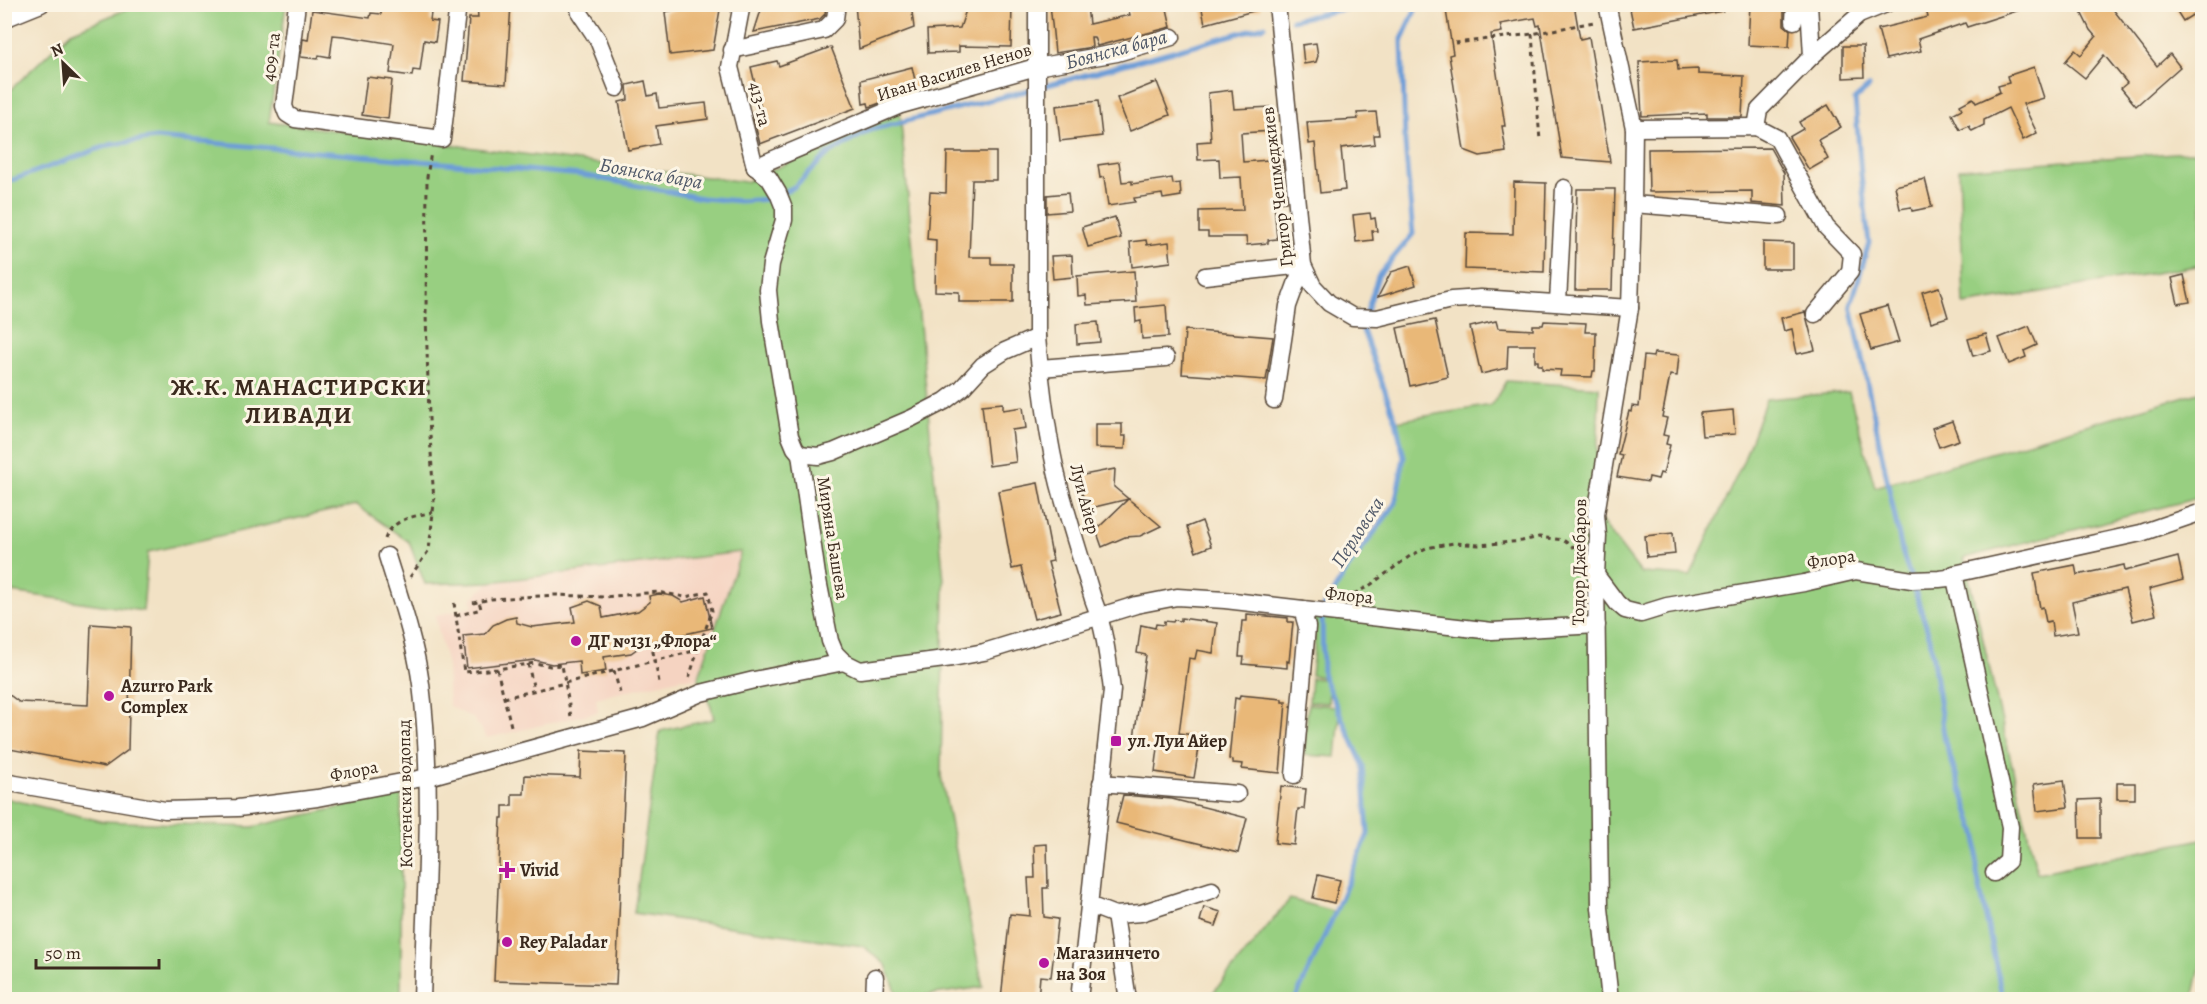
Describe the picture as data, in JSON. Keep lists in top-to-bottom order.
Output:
{
  "streets": {
    "street": [
      "409-та",
      "Иван Василев Ненов",
      "413-та",
      "Григор Чешмеджиев",
      "Луи Айер",
      "Миряна Башева",
      "Флора",
      "Тодор Джебаров",
      "Костенски водопад"
    ]
  },
  "crossings": [
    ["Иван Василев Ненов", "413-та"],
    ["Иван Василев Ненов", "Луи Айер"],
    ["Иван Василев Ненов", "Миряна Башева"],
    ["413-та", "Миряна Башева"],
    ["Григор Чешмеджиев", "Тодор Джебаров"],
    ["Луи Айер", "Флора"],
    ["Миряна Башева", "Флора"],
    ["Флора", "Тодор Джебаров"],
    ["Флора", "Костенски водопад"]
  ],
  "districts": ["Ж.К. МАНАСТИРСКИ ЛИВАДИ"],
  "water": ["Боянска бара", "Перловска"],
  "places": {
    "other": [
      "ДГ №131 „Флора“",
      "Azurro Park Complex",
      "Rey Paladar",
      "Магазинчето на Зоя"
    ],
    "transit": ["ул. Луи Айер"],
    "health": ["Vivid"]
  },
  "scale_bar": "50 m",
  "north": "top left"
}
